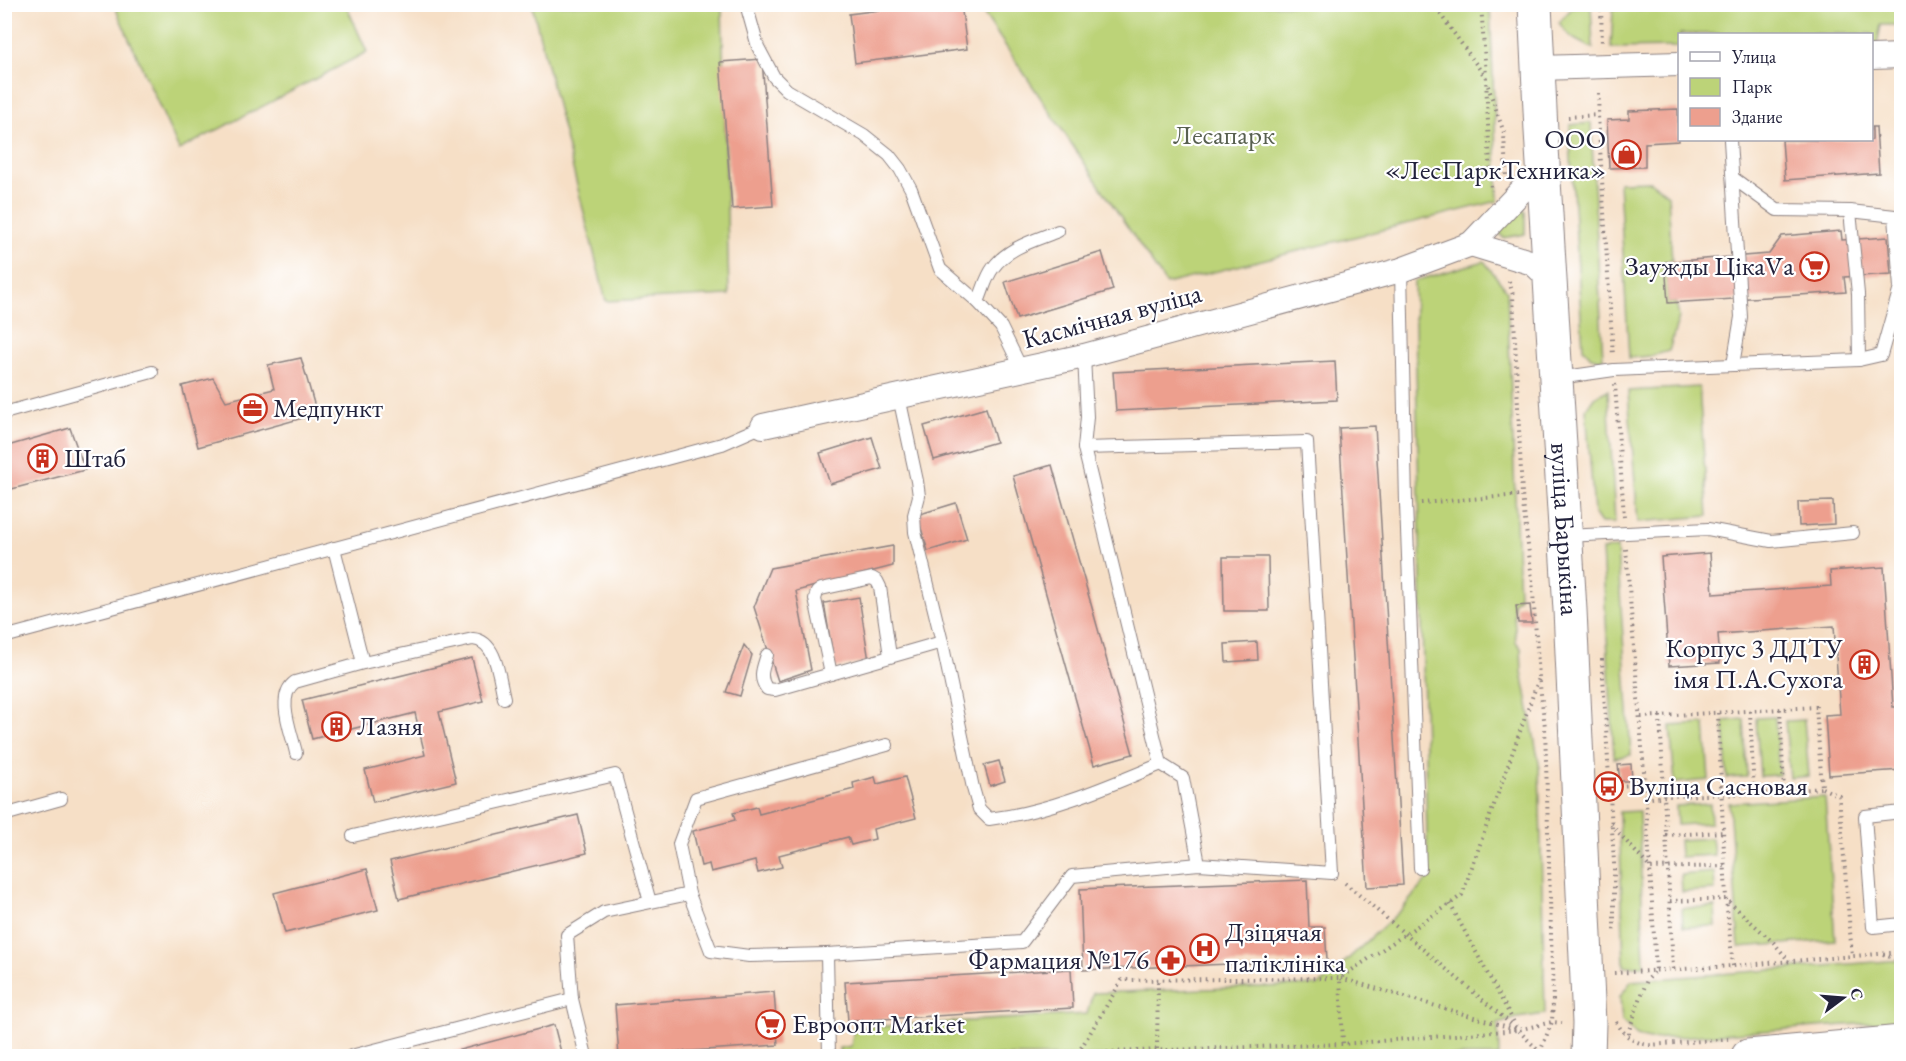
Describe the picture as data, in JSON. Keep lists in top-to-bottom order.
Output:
{
  "streets": {
    "main road": ["вуліца Барыкіна"],
    "street": ["Касмічная вуліца"]
  },
  "crossings": [
    ["Касмічная вуліца", "вуліца Барыкіна"]
  ],
  "parks": ["Лесапарк"],
  "places": {
    "shop": ["ООО «ЛесПаркТехника»"],
    "supermarket": ["Заужды ЦікаVа", "Евроопт Market"],
    "office": ["Медпункт"],
    "building": ["Штаб", "Корпус 3 ДДТУ імя П.А.Сухога", "Лазня"],
    "bus stop": ["Вуліца Сасновая"],
    "hospital": ["Дзіцячая паліклініка"],
    "pharmacy": ["Фармация №176"]
  },
  "legend": ["Улица", "Парк", "Здание"],
  "north": "right"
}
